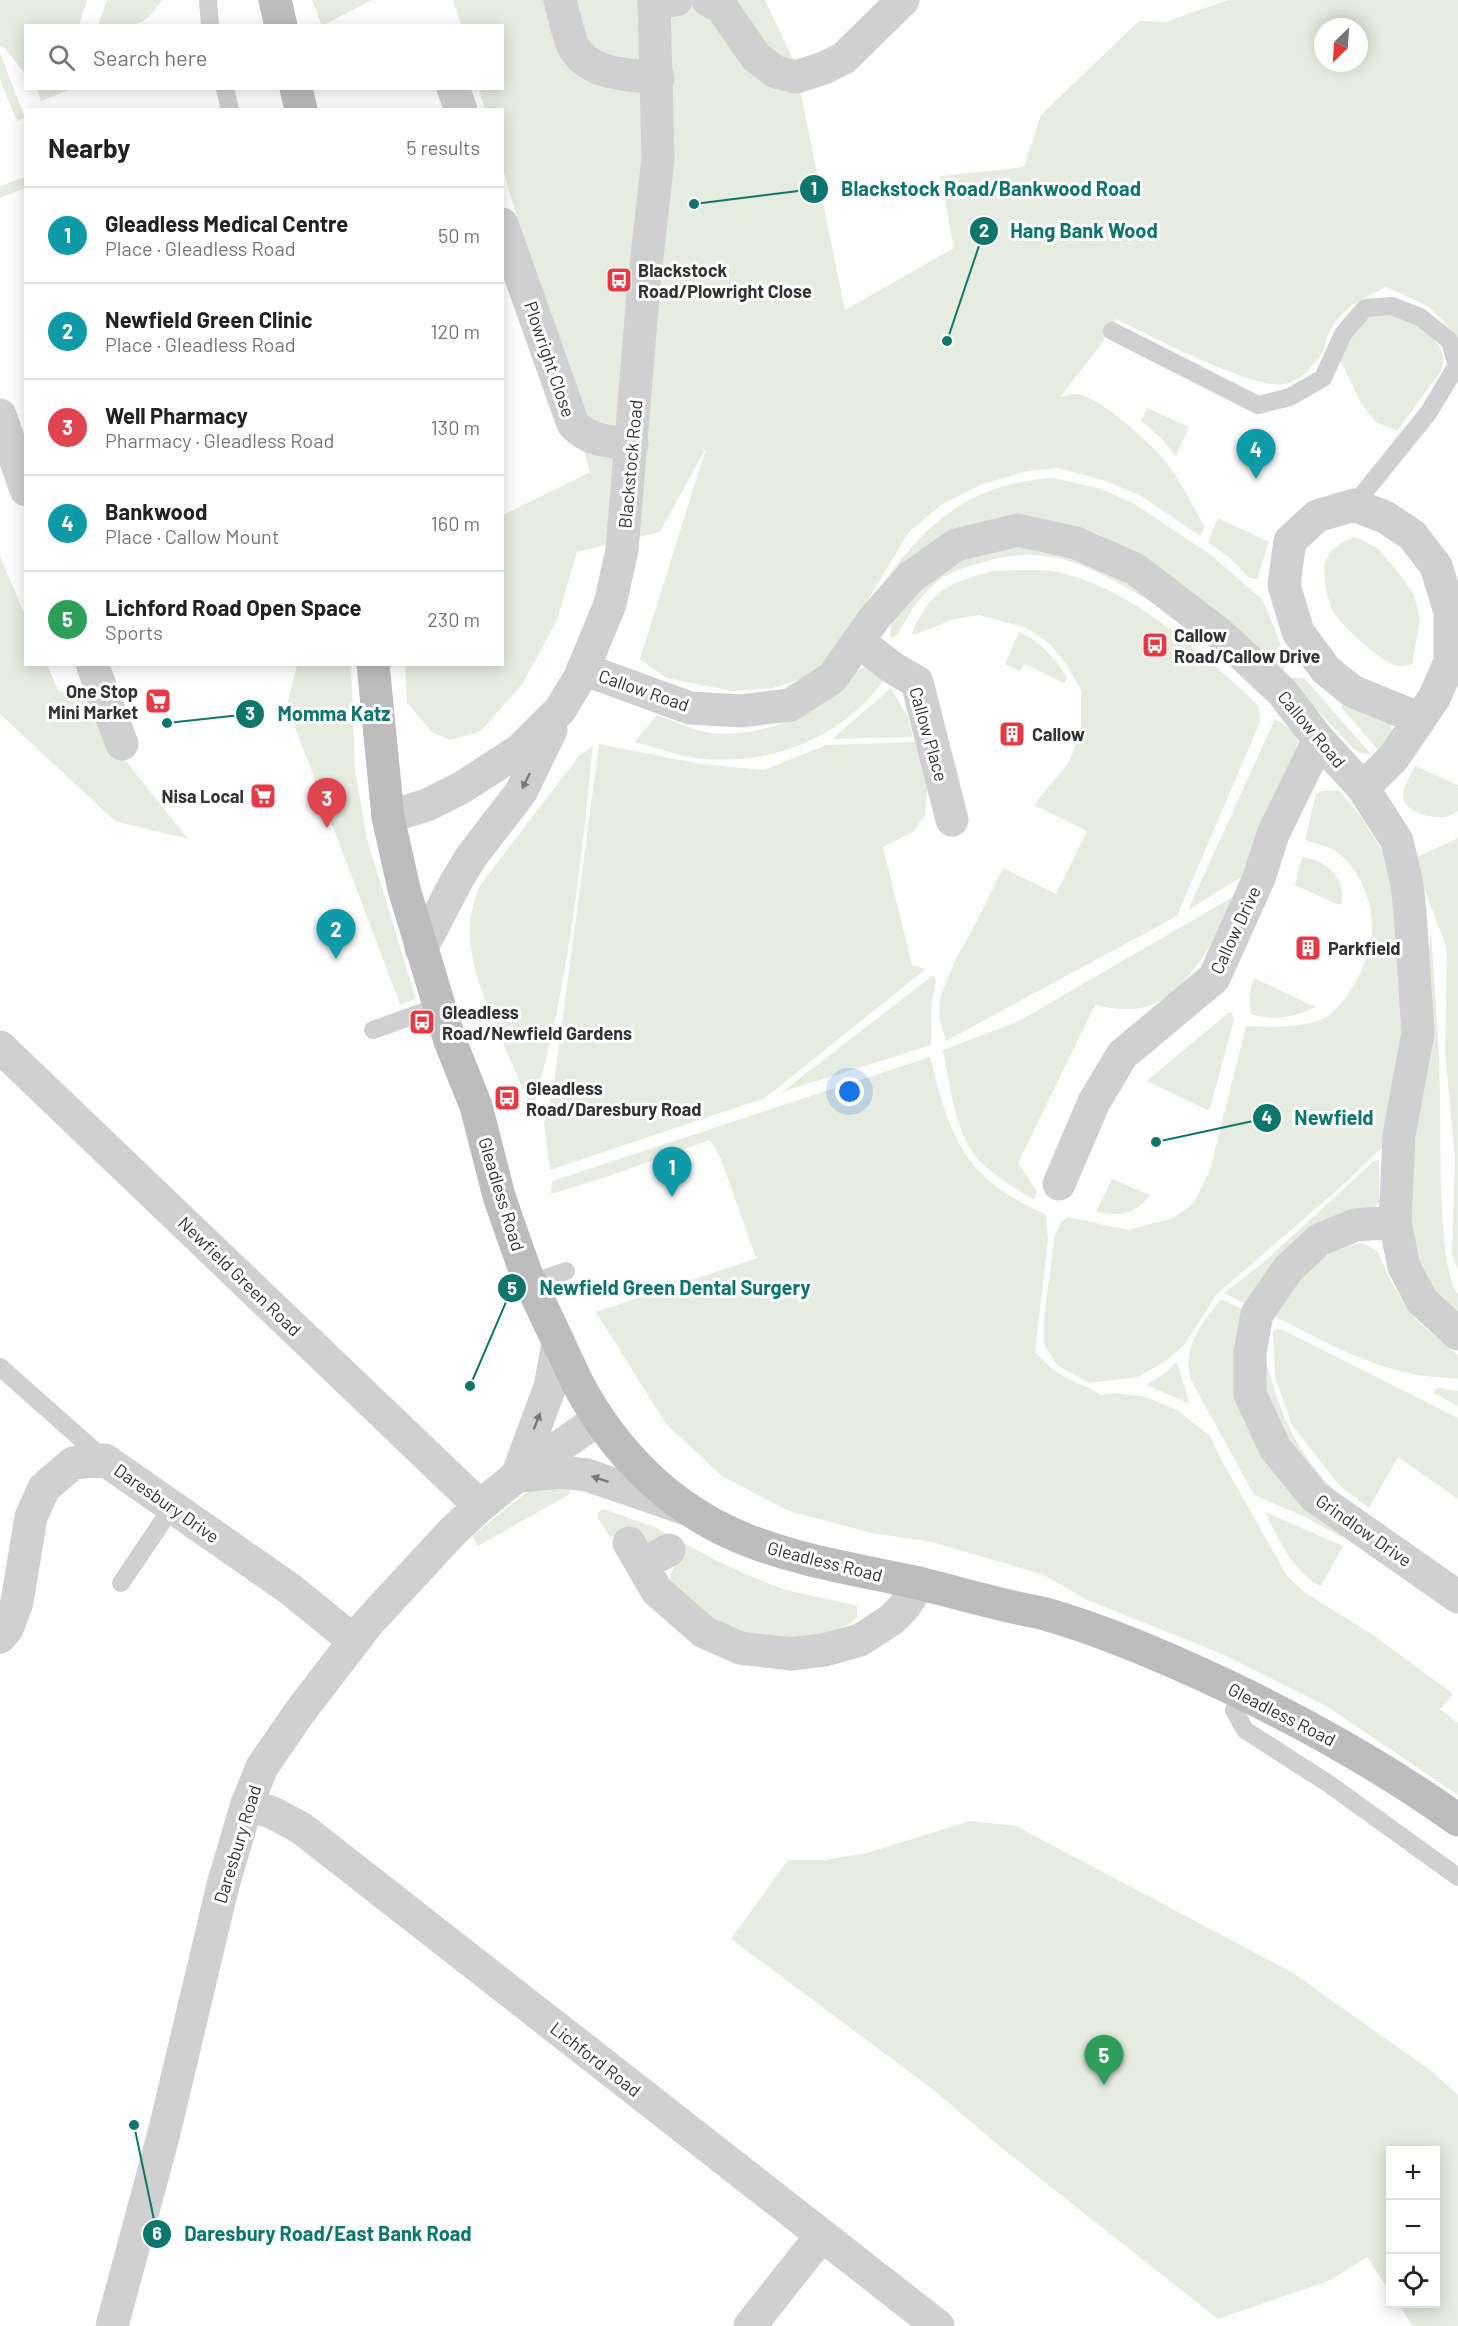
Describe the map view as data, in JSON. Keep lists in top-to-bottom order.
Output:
{
  "streets": {
    "main road": ["Gleadless Road"],
    "street": [
      "Plowright Close",
      "Blackstock Road",
      "Callow Road",
      "Callow Place",
      "Callow Drive",
      "Newfield Green Road",
      "Daresbury Drive",
      "Grindlow Drive",
      "Daresbury Road",
      "Lichford Road"
    ]
  },
  "crossings": [
    ["Plowright Close", "Blackstock Road"],
    ["Blackstock Road", "Callow Road"],
    ["Blackstock Road", "Gleadless Road"],
    ["Callow Road", "Callow Place"],
    ["Callow Road", "Callow Drive"],
    ["Callow Road", "Grindlow Drive"],
    ["Gleadless Road", "Daresbury Road"],
    ["Newfield Green Road", "Daresbury Road"],
    ["Daresbury Drive", "Daresbury Road"],
    ["Daresbury Road", "Lichford Road"]
  ],
  "places": {
    "other": [
      "Blackstock Road/Bankwood Road",
      "Hang Bank Wood",
      "Momma Katz",
      "Newfield",
      "Newfield Green Dental Surgery",
      "Daresbury Road/East Bank Road"
    ],
    "bus stop": [
      "Blackstock Road/Plowright Close",
      "Callow Road/Callow Drive",
      "Gleadless Road/Newfield Gardens",
      "Gleadless Road/Daresbury Road"
    ],
    "supermarket": ["One Stop Mini Market", "Nisa Local"],
    "building": ["Callow", "Parkfield"]
  },
  "north": "bottom left",
  "page": {
    "search": "Search here",
    "heading": ["Nearby", "5 results"],
    "list": [
      {
        "mark": "1",
        "name": "Gleadless Medical Centre",
        "note": "Place · Gleadless Road",
        "value": "50 m"
      },
      {
        "mark": "2",
        "name": "Newfield Green Clinic",
        "note": "Place · Gleadless Road",
        "value": "120 m"
      },
      {
        "mark": "3",
        "name": "Well Pharmacy",
        "note": "Pharmacy · Gleadless Road",
        "value": "130 m"
      },
      {
        "mark": "4",
        "name": "Bankwood",
        "note": "Place · Callow Mount",
        "value": "160 m"
      },
      {
        "mark": "5",
        "name": "Lichford Road Open Space",
        "note": "Sports",
        "value": "230 m"
      }
    ],
    "pins": [
      "4",
      "3",
      "2",
      "1",
      "5"
    ],
    "map_buttons": ["+", "−"]
  }
}
